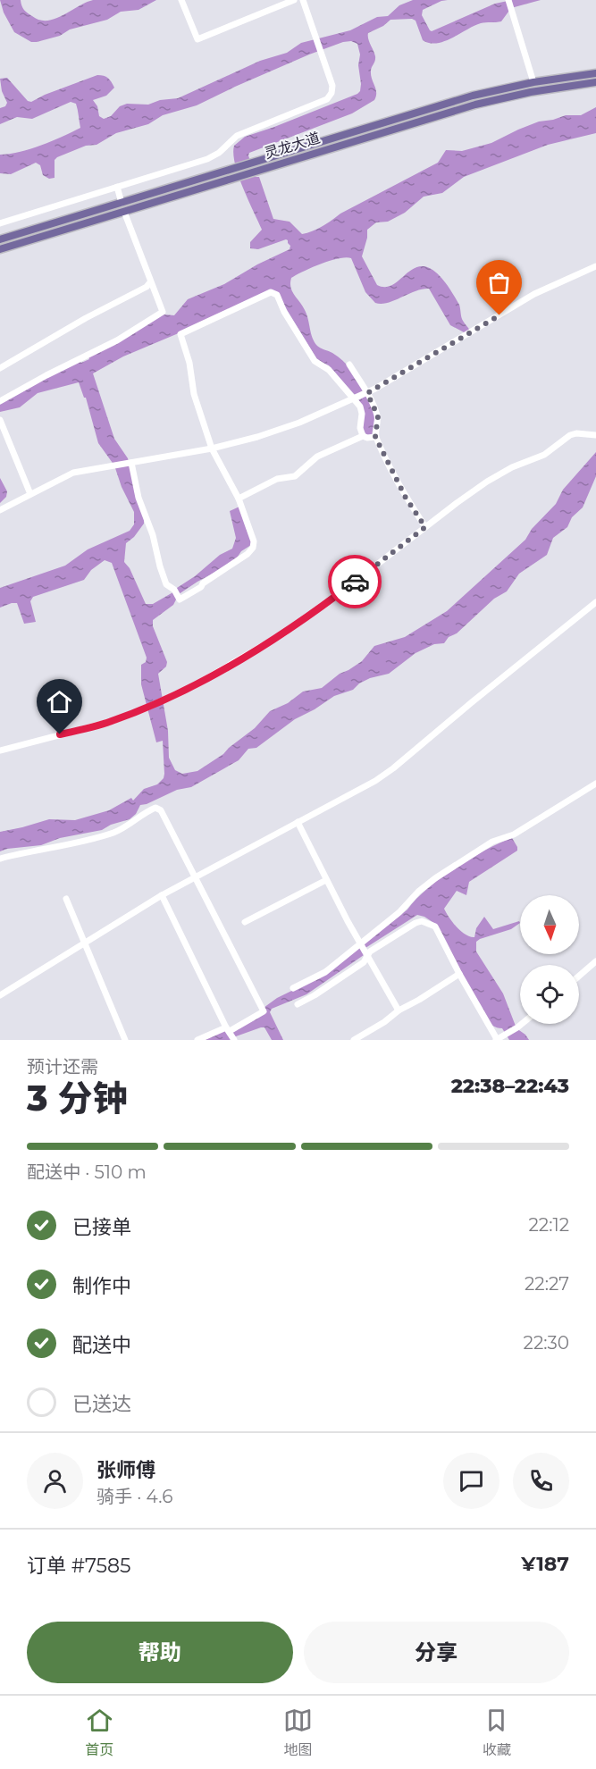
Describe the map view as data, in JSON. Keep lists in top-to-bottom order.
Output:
{
  "streets": {
    "main road": ["灵龙大道"]
  },
  "north": "bottom",
  "page": {
    "heading": ["3 分钟", "预计还需", "22:38–22:43"],
    "panel": [
      "张师傅",
      "骑手 · 4.6",
      "订单 #7585",
      "¥187"
    ],
    "bar": "配送中 · 510 m",
    "list": [
      ["已接单", "22:12"],
      ["制作中", "22:27"],
      ["配送中", "22:30"],
      "已送达"
    ],
    "buttons": ["帮助", "分享"],
    "tabs": ["首页", "地图", "收藏"]
  }
}
